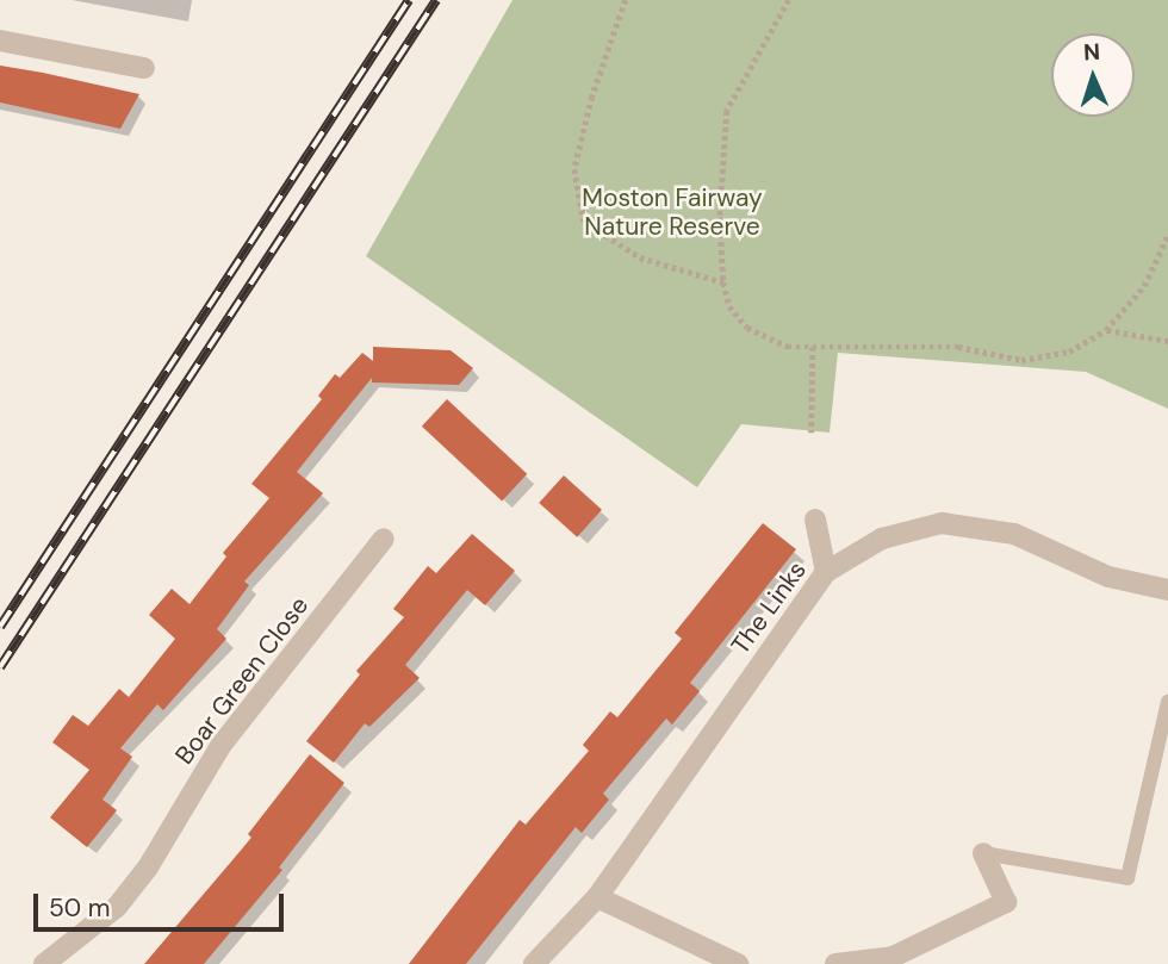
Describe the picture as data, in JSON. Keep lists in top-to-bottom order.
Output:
{
  "streets": {
    "street": ["The Links", "Boar Green Close"]
  },
  "parks": ["Moston Fairway Nature Reserve"],
  "scale_bar": "50 m",
  "north": "top"
}
